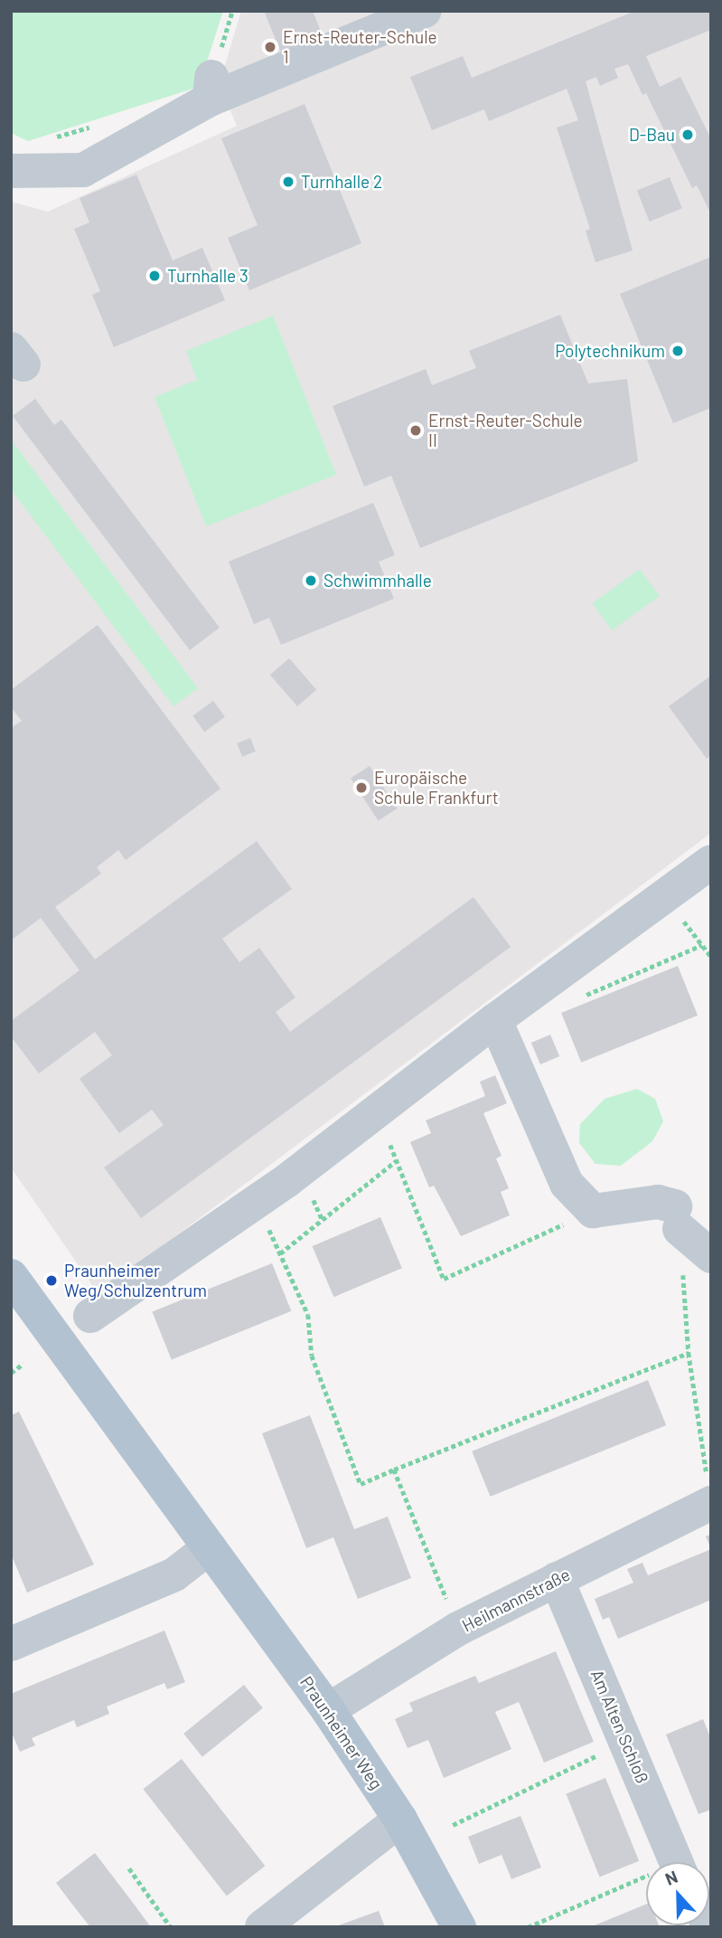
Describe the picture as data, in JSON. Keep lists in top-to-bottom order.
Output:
{
  "streets": {
    "main road": ["Praunheimer Weg"],
    "street": ["Heilmannstraße", "Am Alten Schloß"]
  },
  "crossings": [
    ["Heilmannstraße", "Am Alten Schloß"],
    ["Heilmannstraße", "Praunheimer Weg"]
  ],
  "places": [
    "Ernst-Reuter-Schule 1",
    "D-Bau",
    "Turnhalle 2",
    "Turnhalle 3",
    "Polytechnikum",
    "Ernst-Reuter-Schule II",
    "Schwimmhalle",
    "Europäische Schule Frankfurt",
    "Praunheimer Weg/Schulzentrum"
  ],
  "north": "top"
}
